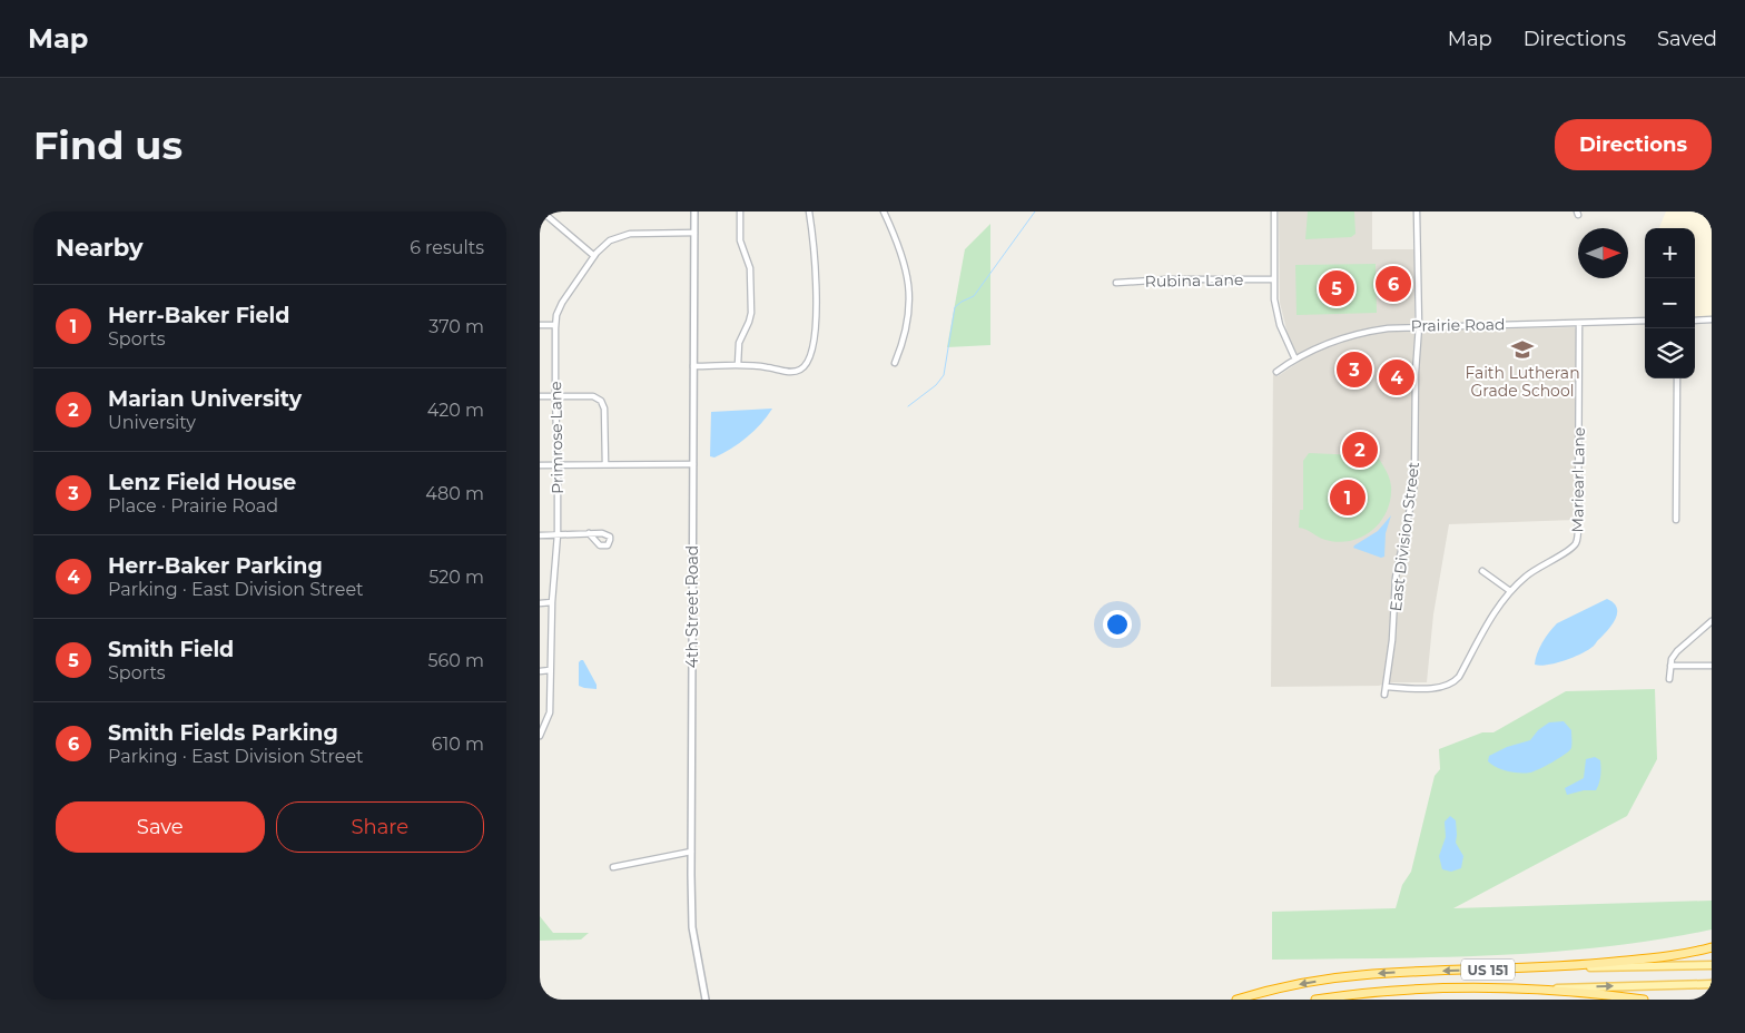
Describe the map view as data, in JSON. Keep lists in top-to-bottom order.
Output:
{
  "streets": {
    "highway": ["US 151"],
    "street": [
      "Rubina Lane",
      "Prairie Road",
      "Primrose Lane",
      "Mariearl Lane",
      "East Division Street",
      "4th Street Road"
    ]
  },
  "crossings": [
    ["Prairie Road", "Mariearl Lane"],
    ["Prairie Road", "East Division Street"],
    ["Primrose Lane", "4th Street Road"],
    ["Mariearl Lane", "East Division Street"]
  ],
  "places": {
    "school or university": ["Faith Lutheran Grade School"]
  },
  "north": "right",
  "page": {
    "header": "Map",
    "nav": ["Map", "Directions", "Saved"],
    "buttons": [
      "Directions",
      ["Save", "Share"]
    ],
    "title": "Find us",
    "heading": ["Nearby", "6 results"],
    "map_buttons": ["+", "−"],
    "pins": [
      "6",
      "5",
      "3",
      "4",
      "2",
      "1"
    ],
    "list": [
      {
        "mark": "1",
        "name": "Herr-Baker Field",
        "note": "Sports",
        "value": "370 m"
      },
      {
        "mark": "2",
        "name": "Marian University",
        "note": "University",
        "value": "420 m"
      },
      {
        "mark": "3",
        "name": "Lenz Field House",
        "note": "Place · Prairie Road",
        "value": "480 m"
      },
      {
        "mark": "4",
        "name": "Herr-Baker Parking",
        "note": "Parking · East Division Street",
        "value": "520 m"
      },
      {
        "mark": "5",
        "name": "Smith Field",
        "note": "Sports",
        "value": "560 m"
      },
      {
        "mark": "6",
        "name": "Smith Fields Parking",
        "note": "Parking · East Division Street",
        "value": "610 m"
      }
    ]
  }
}
